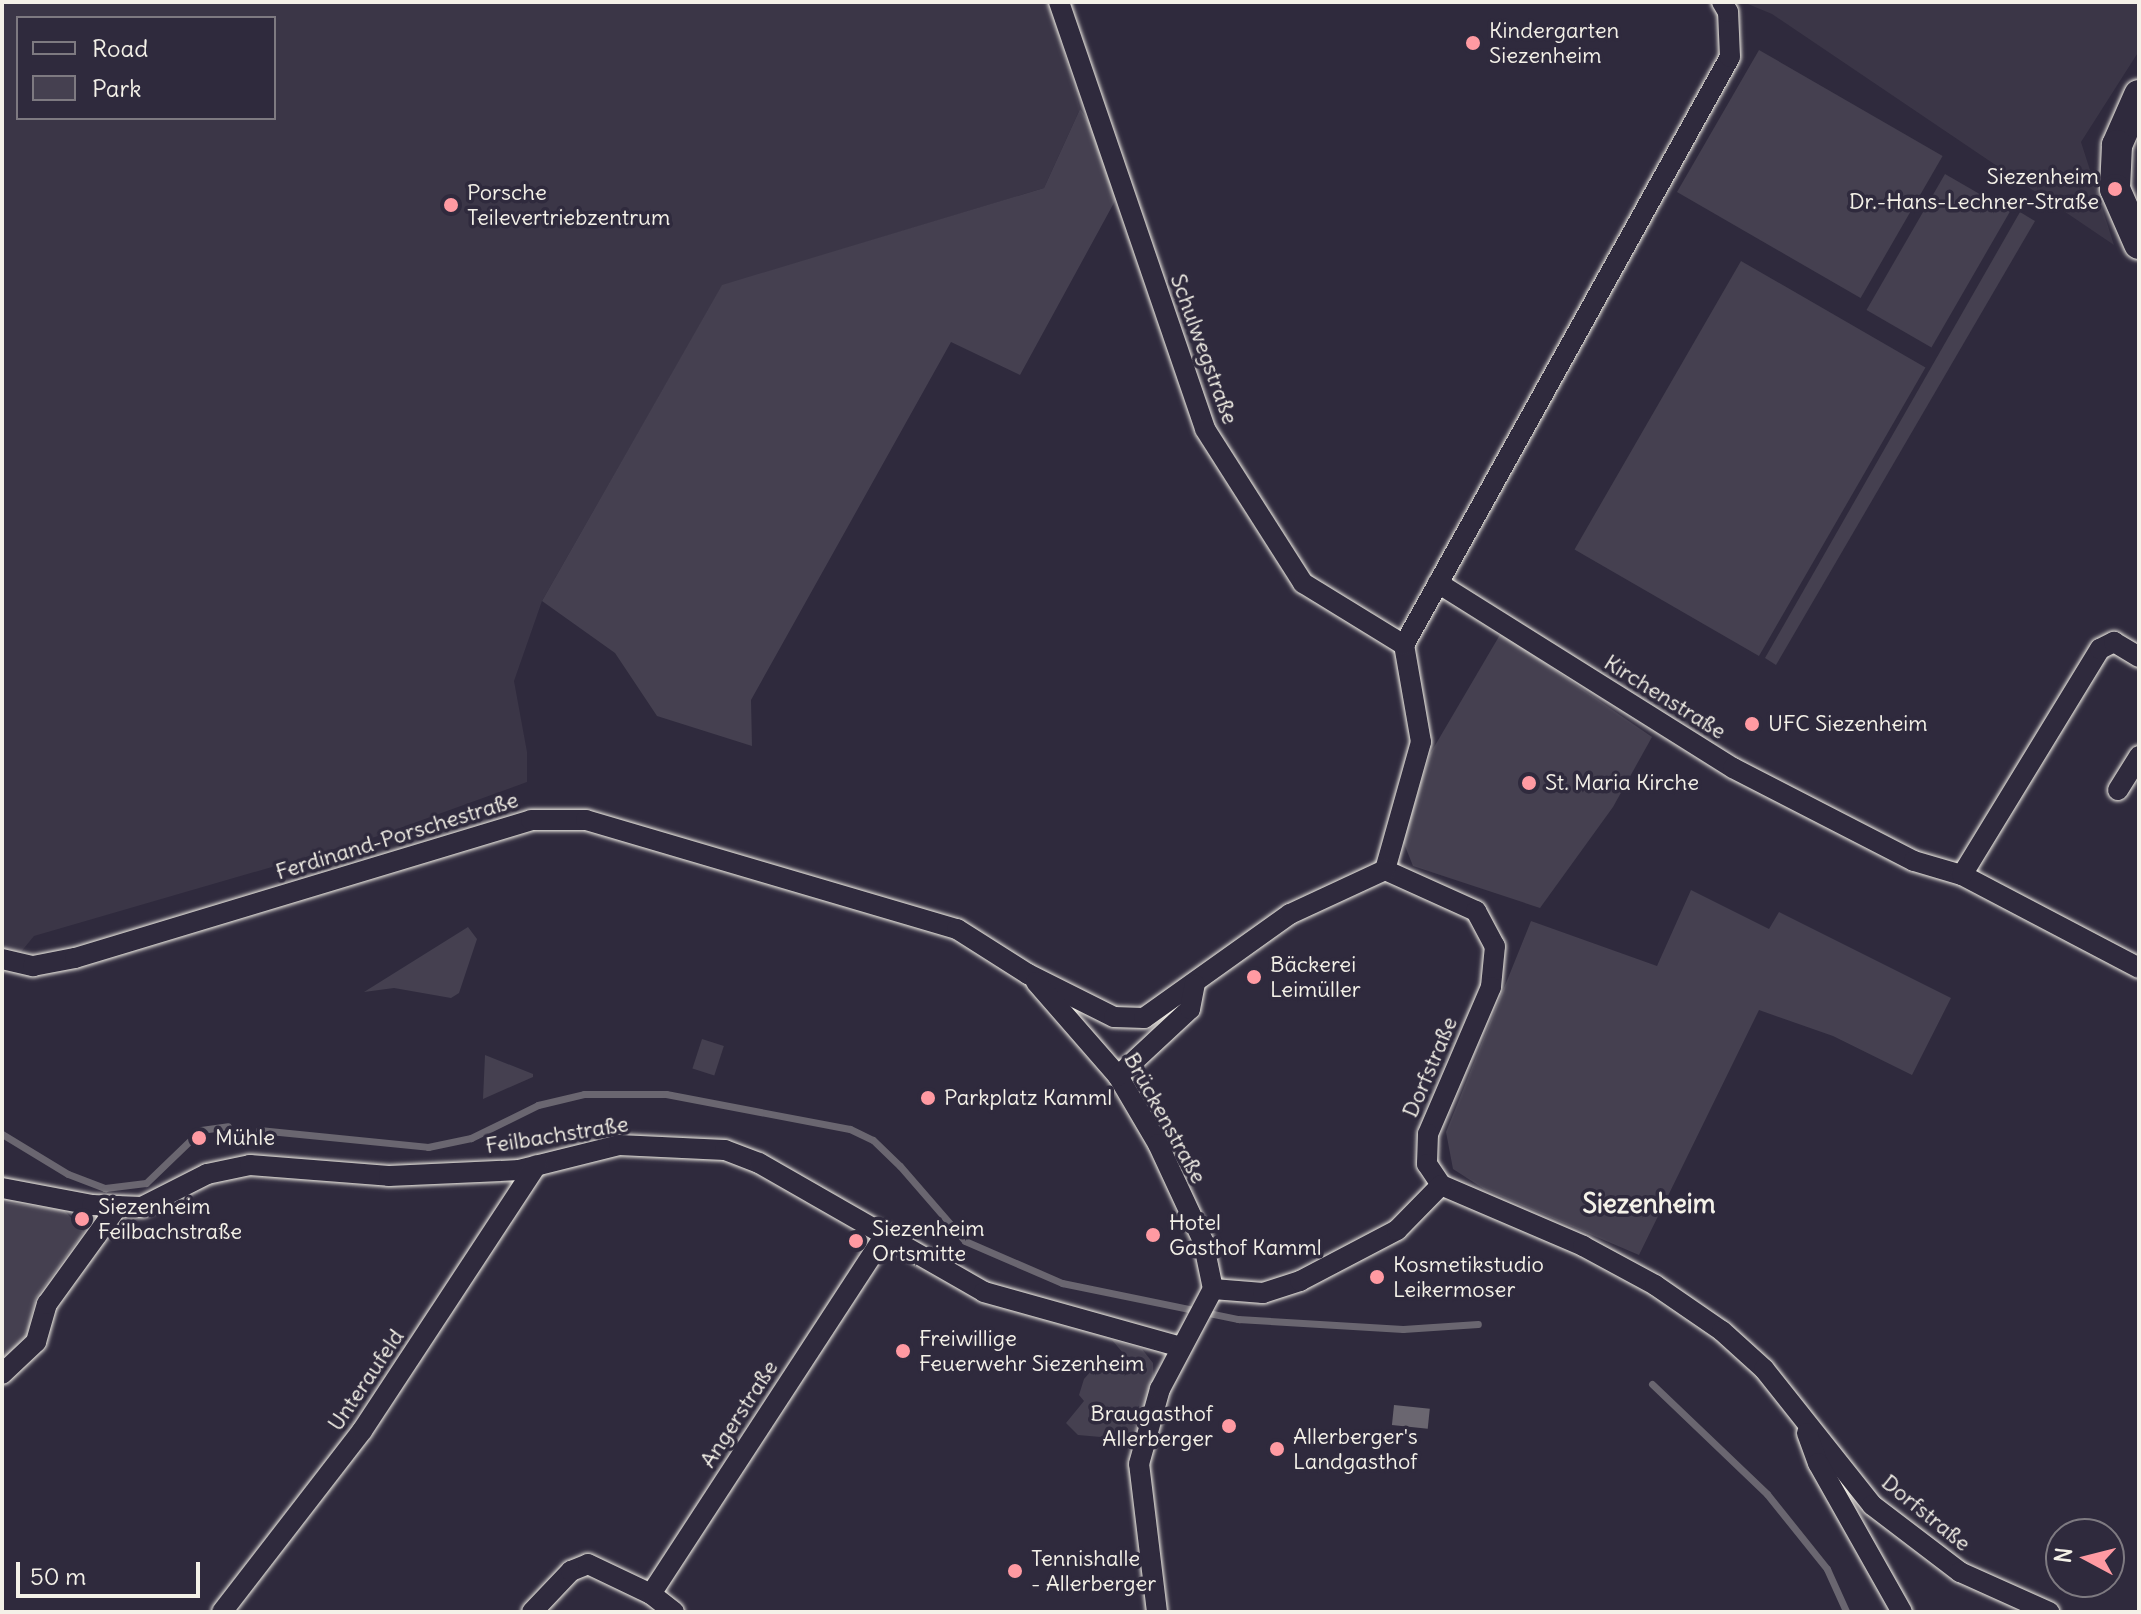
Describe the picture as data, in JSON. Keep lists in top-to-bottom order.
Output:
{
  "streets": {
    "street": [
      "Schulwegstraße",
      "Kirchenstraße",
      "Ferdinand-Porschestraße",
      "Dorfstraße",
      "Brückenstraße",
      "Feilbachstraße",
      "Unteraufeld",
      "Angerstraße"
    ]
  },
  "crossings": [
    ["Ferdinand-Porschestraße", "Brückenstraße"],
    ["Feilbachstraße", "Unteraufeld"],
    ["Feilbachstraße", "Angerstraße"]
  ],
  "districts": ["Siezenheim"],
  "places": [
    "Kindergarten Siezenheim",
    "Siezenheim Dr.-Hans-Lechner-Straße",
    "Porsche Teilevertriebzentrum",
    "UFC Siezenheim",
    "St. Maria Kirche",
    "Bäckerei Leimüller",
    "Parkplatz Kamml",
    "Mühle",
    "Siezenheim Feilbachstraße",
    "Hotel Gasthof Kamml",
    "Siezenheim Ortsmitte",
    "Kosmetikstudio Leikermoser",
    "Freiwillige Feuerwehr Siezenheim",
    "Braugasthof Allerberger",
    "Allerberger's Landgasthof",
    "Tennishalle - Allerberger"
  ],
  "legend": ["Road", "Park"],
  "scale_bar": "50 m",
  "north": "left"
}
